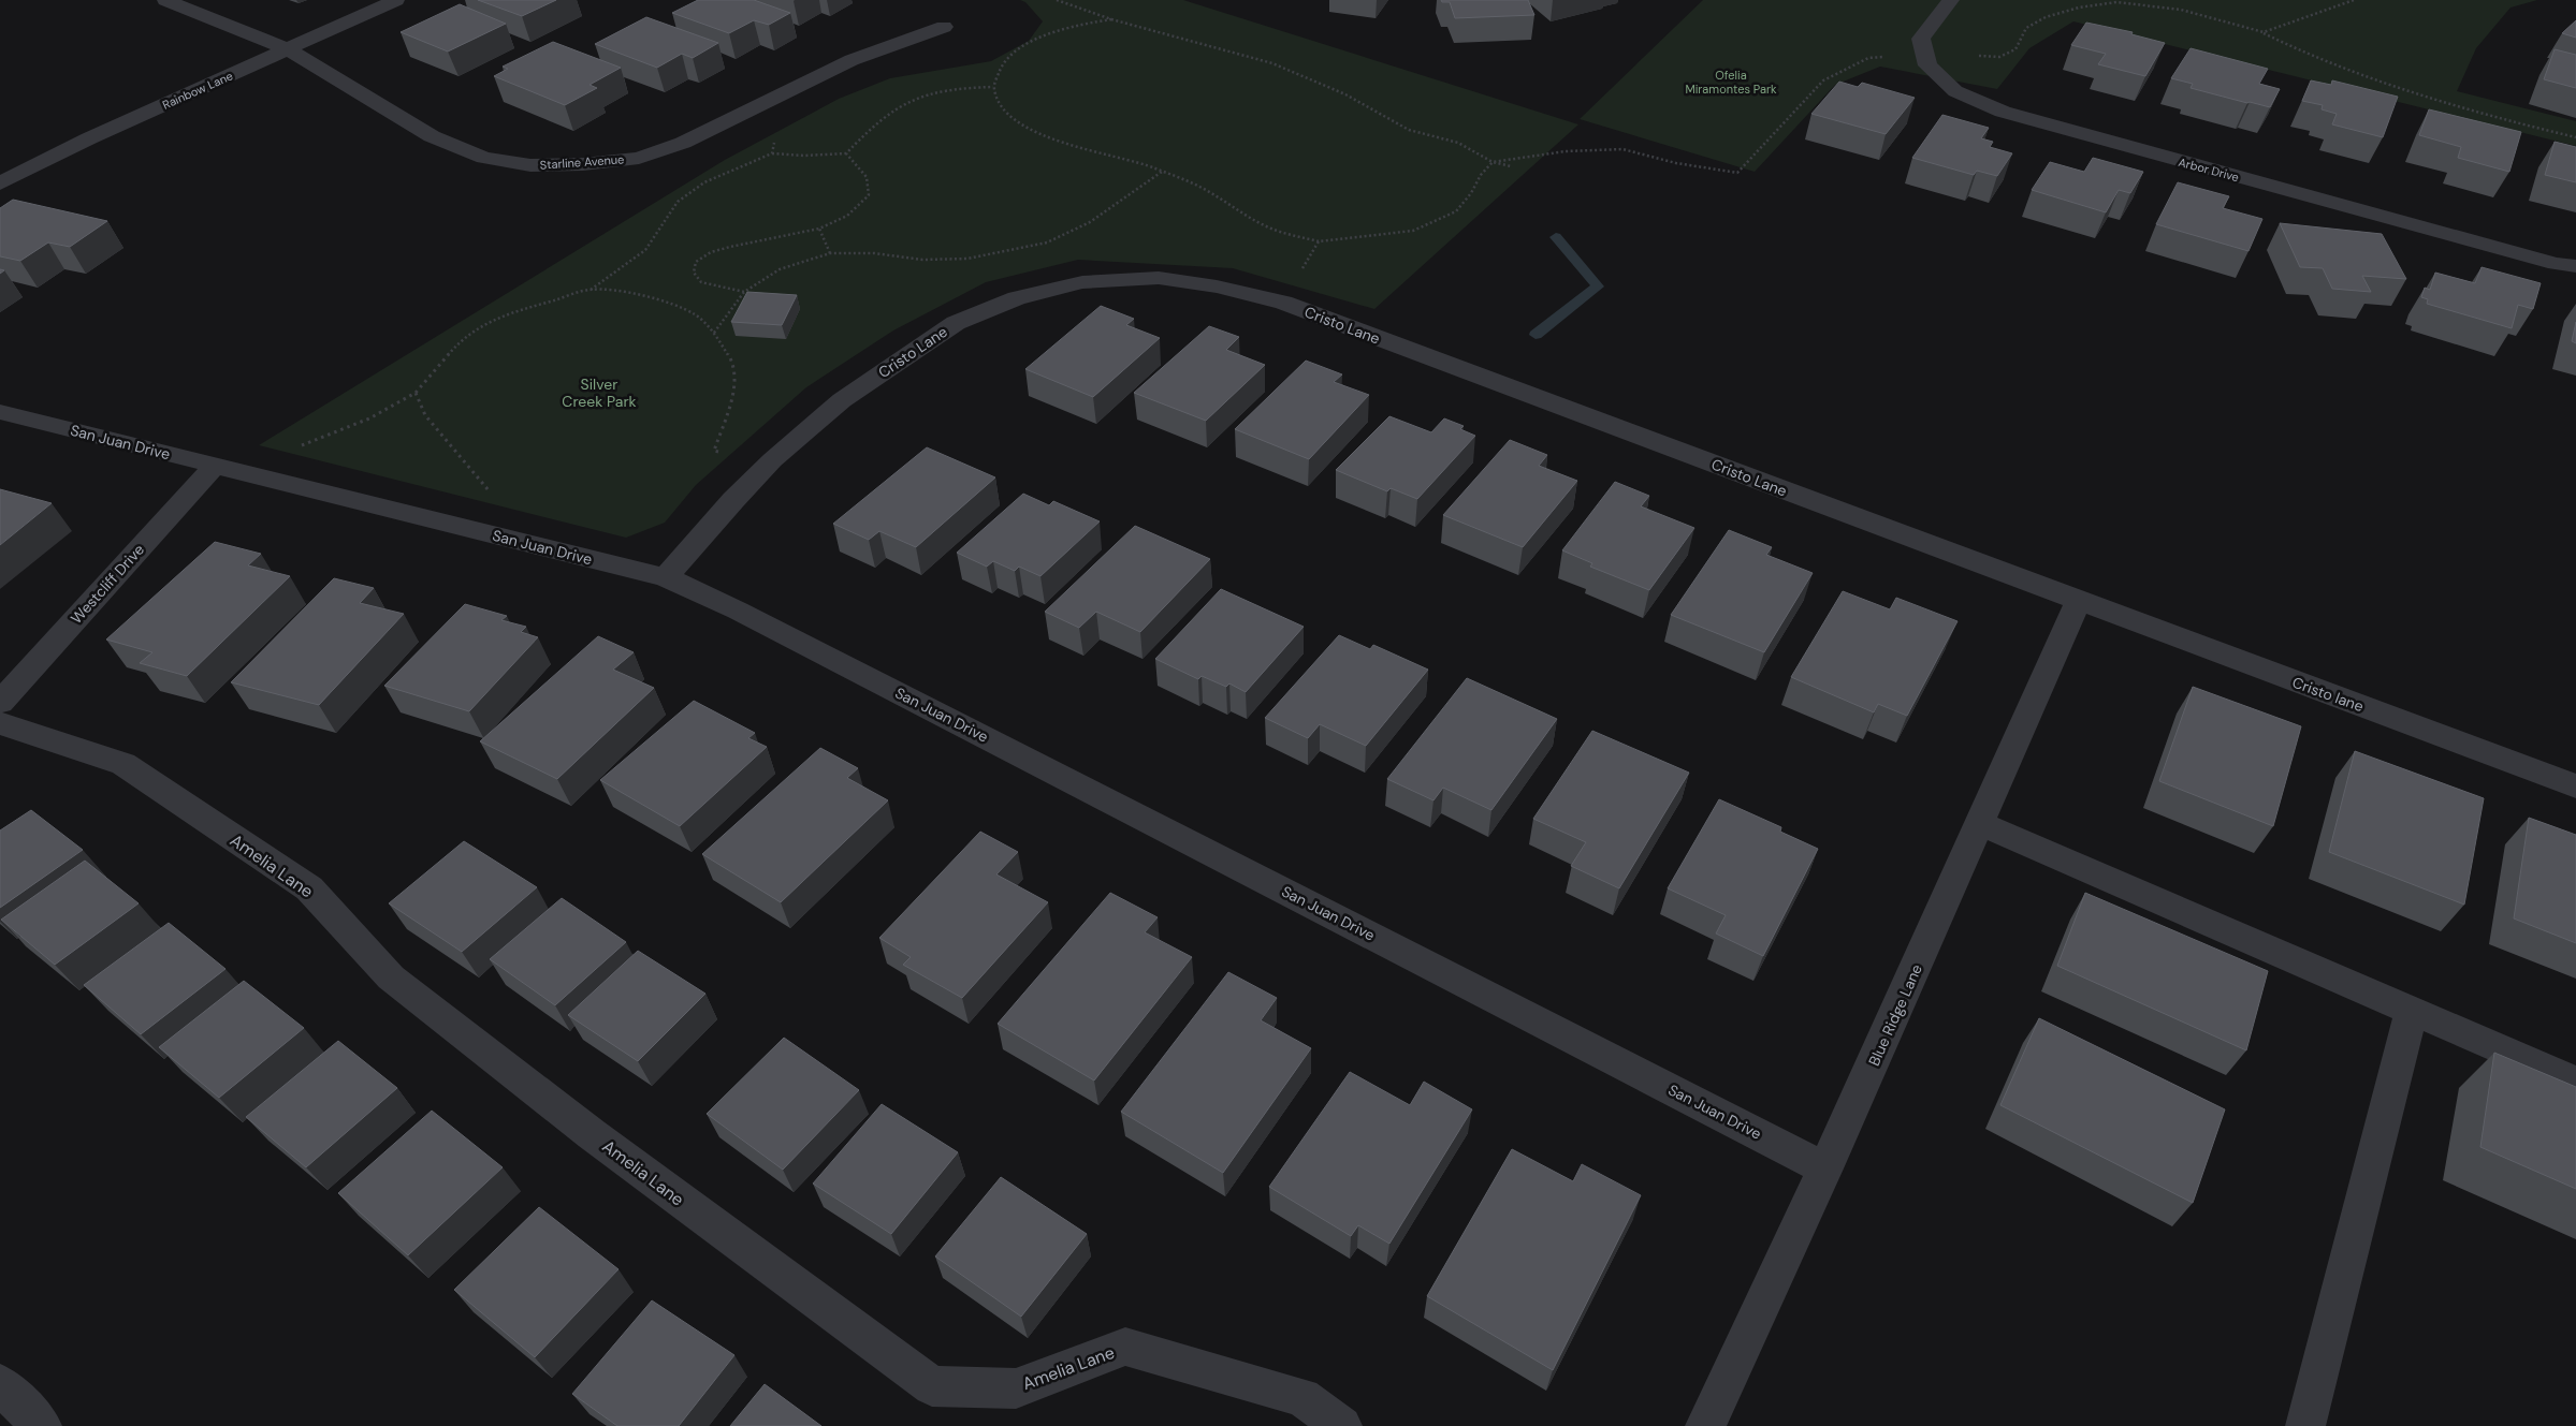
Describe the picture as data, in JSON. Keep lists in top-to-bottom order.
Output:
{
  "streets": {
    "street": [
      "Rainbow Lane",
      "Starline Avenue",
      "Arbor Drive",
      "Cristo Lane",
      "San Juan Drive",
      "Westcliff Drive",
      "Cristo lane",
      "Amelia Lane",
      "Blue Ridge Lane"
    ]
  },
  "crossings": [
    ["Rainbow Lane", "Starline Avenue"],
    ["Cristo Lane", "San Juan Drive"],
    ["Cristo Lane", "Cristo lane"],
    ["Cristo Lane", "Blue Ridge Lane"],
    ["San Juan Drive", "Westcliff Drive"],
    ["San Juan Drive", "Blue Ridge Lane"],
    ["Cristo lane", "Blue Ridge Lane"]
  ],
  "parks": ["Ofelia Miramontes Park", "Silver Creek Park"]
}
